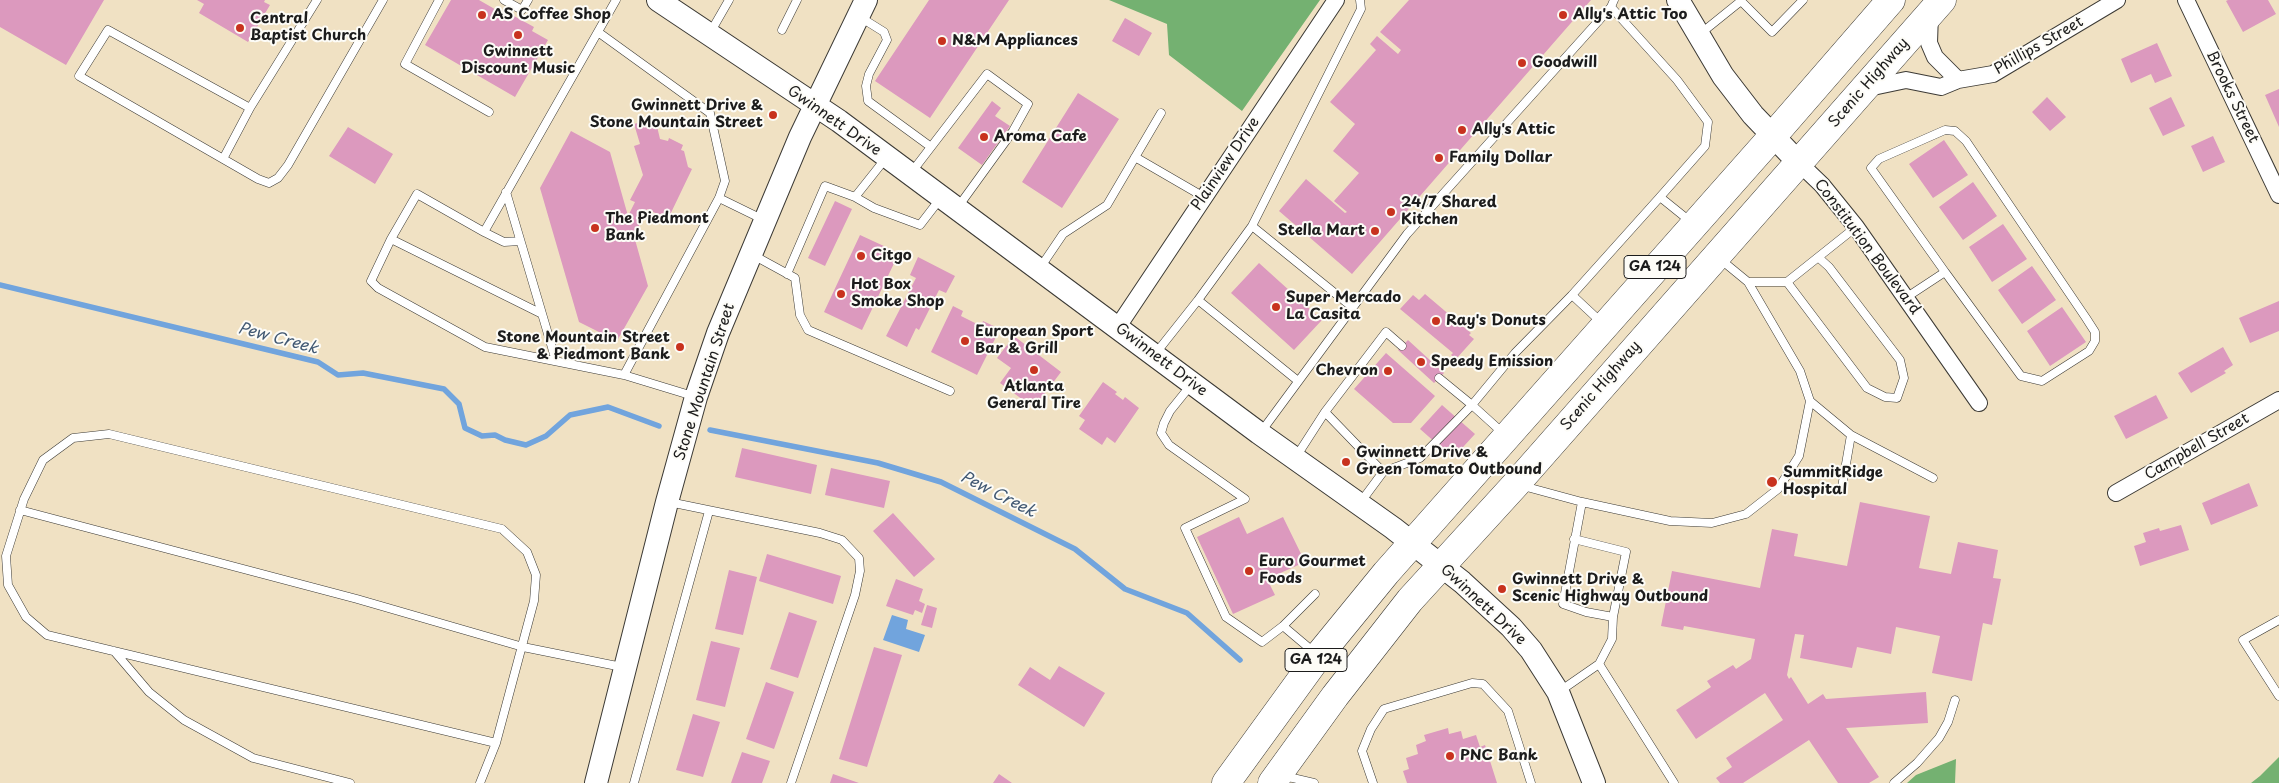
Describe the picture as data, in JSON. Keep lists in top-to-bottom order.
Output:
{
  "streets": {
    "highway": ["Scenic Highway", "GA 124"],
    "street": [
      "Phillips Street",
      "Brooks Street",
      "Gwinnett Drive",
      "Plainview Drive",
      "Constitution Boulevard",
      "Stone Mountain Street",
      "Campbell Street"
    ]
  },
  "crossings": [
    ["Phillips Street", "Scenic Highway"],
    ["Scenic Highway", "Gwinnett Drive"],
    ["Scenic Highway", "Constitution Boulevard"],
    ["Gwinnett Drive", "Plainview Drive"],
    ["Gwinnett Drive", "GA 124"],
    ["Gwinnett Drive", "Stone Mountain Street"],
    ["Constitution Boulevard", "GA 124"]
  ],
  "water": ["Pew Creek"],
  "places": [
    "AS Coffee Shop",
    "Ally's Attic Too",
    "Central Baptist Church",
    "Gwinnett Discount Music",
    "N&M Appliances",
    "Goodwill",
    "Gwinnett Drive & Stone Mountain Street",
    "Ally's Attic",
    "Aroma Cafe",
    "Family Dollar",
    "24/7 Shared Kitchen",
    "The Piedmont Bank",
    "Stella Mart",
    "Citgo",
    "Hot Box Smoke Shop",
    "Super Mercado La Casita",
    "Ray's Donuts",
    "European Sport Bar & Grill",
    "Stone Mountain Street & Piedmont Bank",
    "Speedy Emission",
    "Atlanta General Tire",
    "Chevron",
    "Gwinnett Drive & Green Tomato Outbound",
    "SummitRidge Hospital",
    "Euro Gourmet Foods",
    "Gwinnett Drive & Scenic Highway Outbound",
    "PNC Bank"
  ]
}
